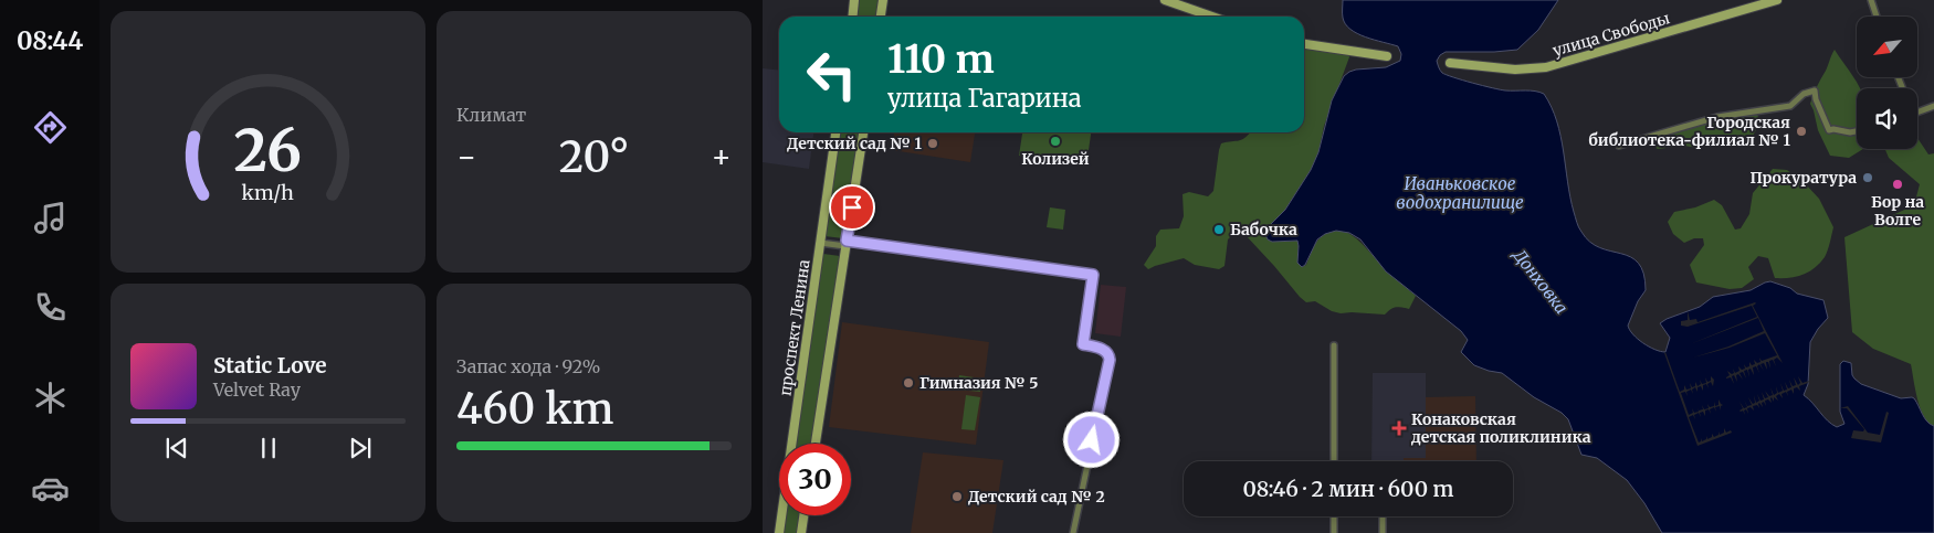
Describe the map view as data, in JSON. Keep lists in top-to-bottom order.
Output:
{
  "streets": {
    "street": ["улица Свободы", "проспект Ленина"]
  },
  "water": ["Иваньковское водохранилище", "Донховка"],
  "places": {
    "other": [
      "Городская библиотека-филиал № 1",
      "Колизей",
      "Детский сад № 1",
      "Прокуратура",
      "Бор на Волге",
      "Бабочка",
      "Гимназия № 5",
      "Детский сад № 2"
    ],
    "health": ["Конаковская детская поликлиника"]
  },
  "north": "bottom left",
  "page": {
    "tabs": "08:44",
    "tile": [
      "Климат",
      ["Запас хода · 92%", "460 km"]
    ],
    "turn": ["110 m", "улица Гагарина"],
    "heat": ["−", "20°", "+"],
    "song": ["Static Love", "Velvet Ray"],
    "limit": "30",
    "trip": "08:46 · 2 мин · 600 m",
    "gauge": ["26", "km/h"]
  }
}
